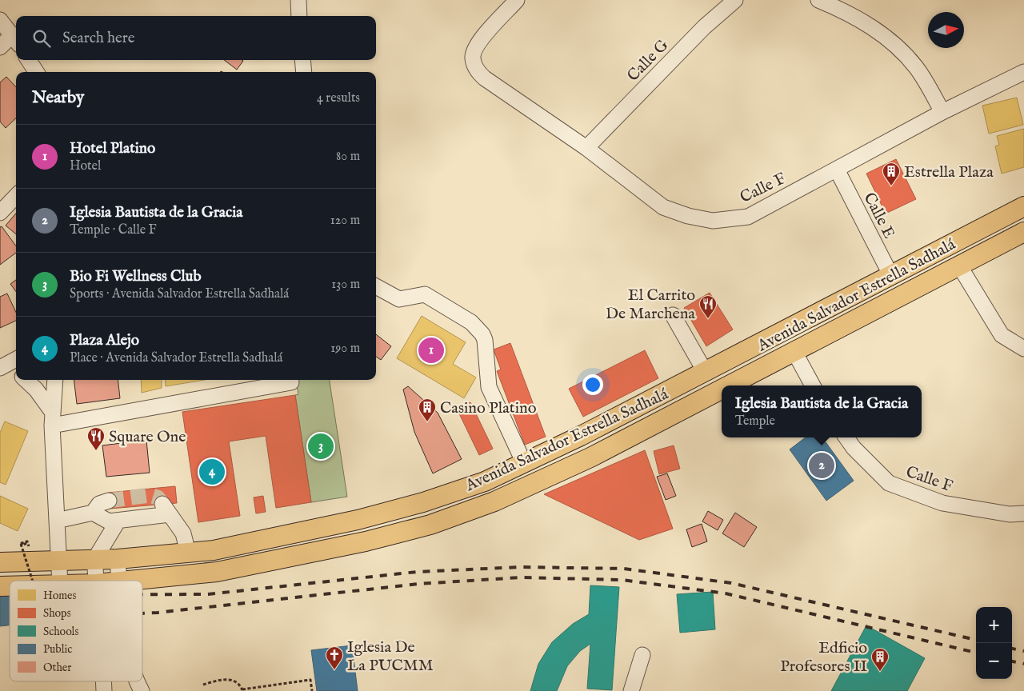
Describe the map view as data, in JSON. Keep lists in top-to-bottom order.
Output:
{
  "streets": {
    "main road": ["Avenida Salvador Estrella Sadhalá"],
    "street": ["Calle G", "Calle F", "Calle E"]
  },
  "crossings": [
    ["Calle G", "Calle F"],
    ["Calle F", "Calle E"],
    ["Calle E", "Avenida Salvador Estrella Sadhalá"]
  ],
  "places": {
    "building": ["Estrella Plaza", "Casino Platino", "Edficio Profesores II"],
    "restaurant": ["El Carrito De Marchena", "Square One"],
    "church": ["Iglesia De La PUCMM"]
  },
  "legend": [
    "Homes",
    "Shops",
    "Schools",
    "Public",
    "Other"
  ],
  "north": "right",
  "page": {
    "search": "Search here",
    "heading": ["Nearby", "4 results"],
    "list": [
      {
        "mark": "1",
        "name": "Hotel Platino",
        "note": "Hotel",
        "value": "80 m"
      },
      {
        "mark": "2",
        "name": "Iglesia Bautista de la Gracia",
        "note": "Temple · Calle F",
        "value": "120 m"
      },
      {
        "mark": "3",
        "name": "Bio Fi Wellness Club",
        "note": "Sports · Avenida Salvador Estrella Sadhalá",
        "value": "130 m"
      },
      {
        "mark": "4",
        "name": "Plaza Alejo",
        "note": "Place · Avenida Salvador Estrella Sadhalá",
        "value": "190 m"
      }
    ],
    "pins": [
      "1",
      "3",
      "2",
      "4"
    ],
    "popup": ["Iglesia Bautista de la Gracia", "Temple"],
    "map_buttons": ["+", "−"]
  }
}
